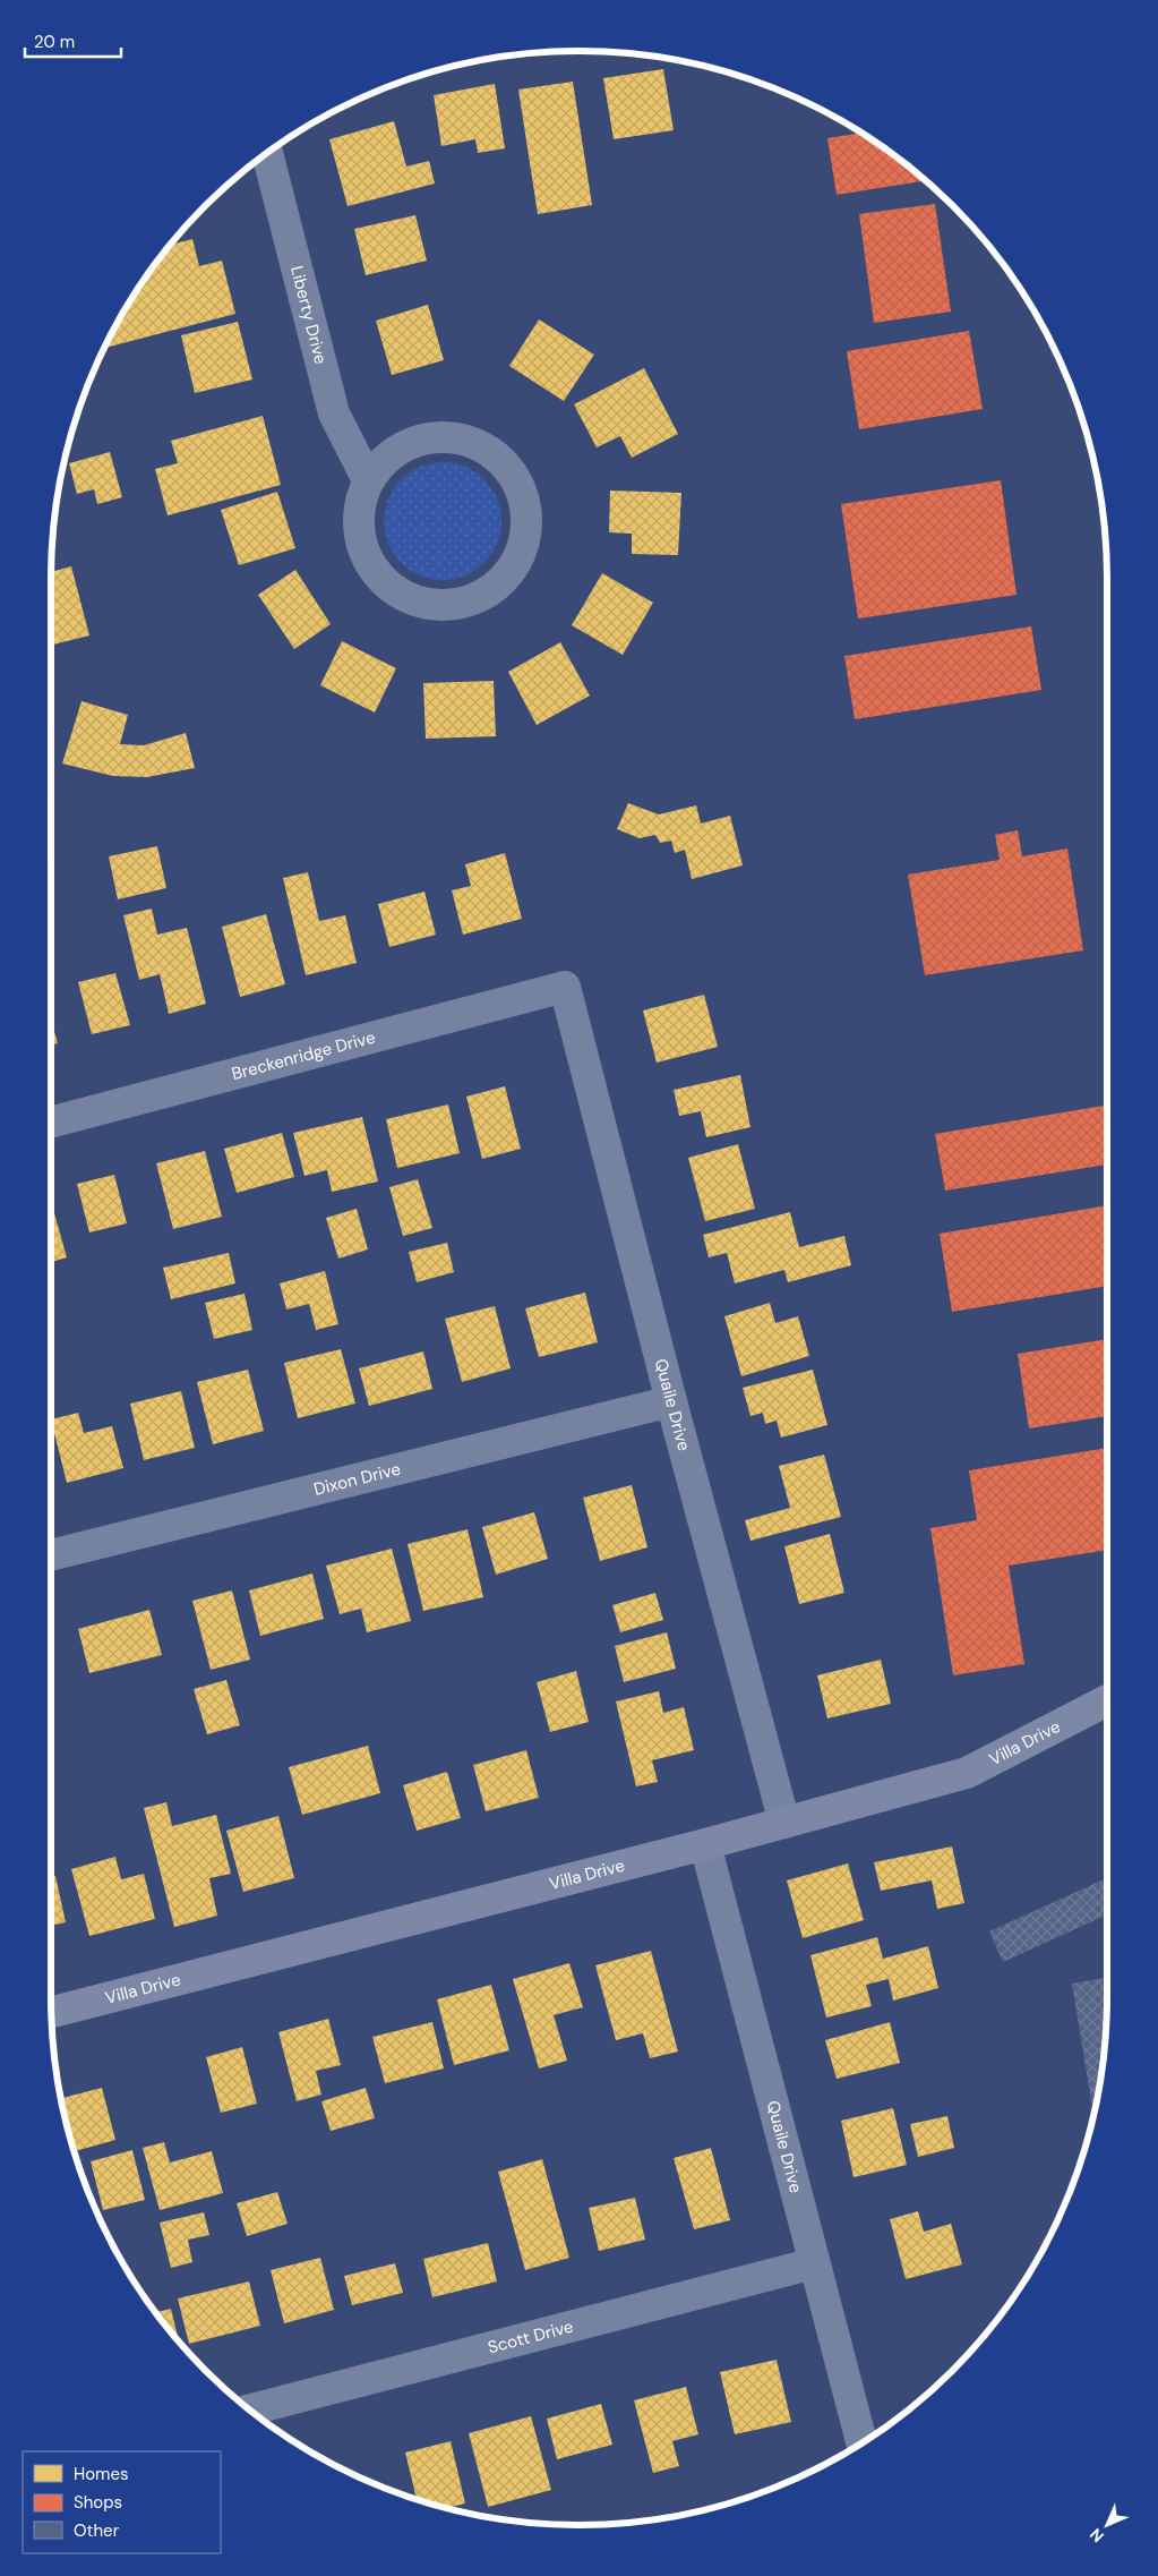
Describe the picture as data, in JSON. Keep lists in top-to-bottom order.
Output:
{
  "streets": {
    "street": [
      "Liberty Drive",
      "Breckenridge Drive",
      "Quaile Drive",
      "Dixon Drive",
      "Villa Drive",
      "Scott Drive"
    ]
  },
  "crossings": [
    ["Breckenridge Drive", "Quaile Drive"],
    ["Quaile Drive", "Dixon Drive"],
    ["Quaile Drive", "Villa Drive"],
    ["Quaile Drive", "Scott Drive"]
  ],
  "legend": ["Homes", "Shops", "Other"],
  "scale_bar": "20 m",
  "north": "bottom left"
}
